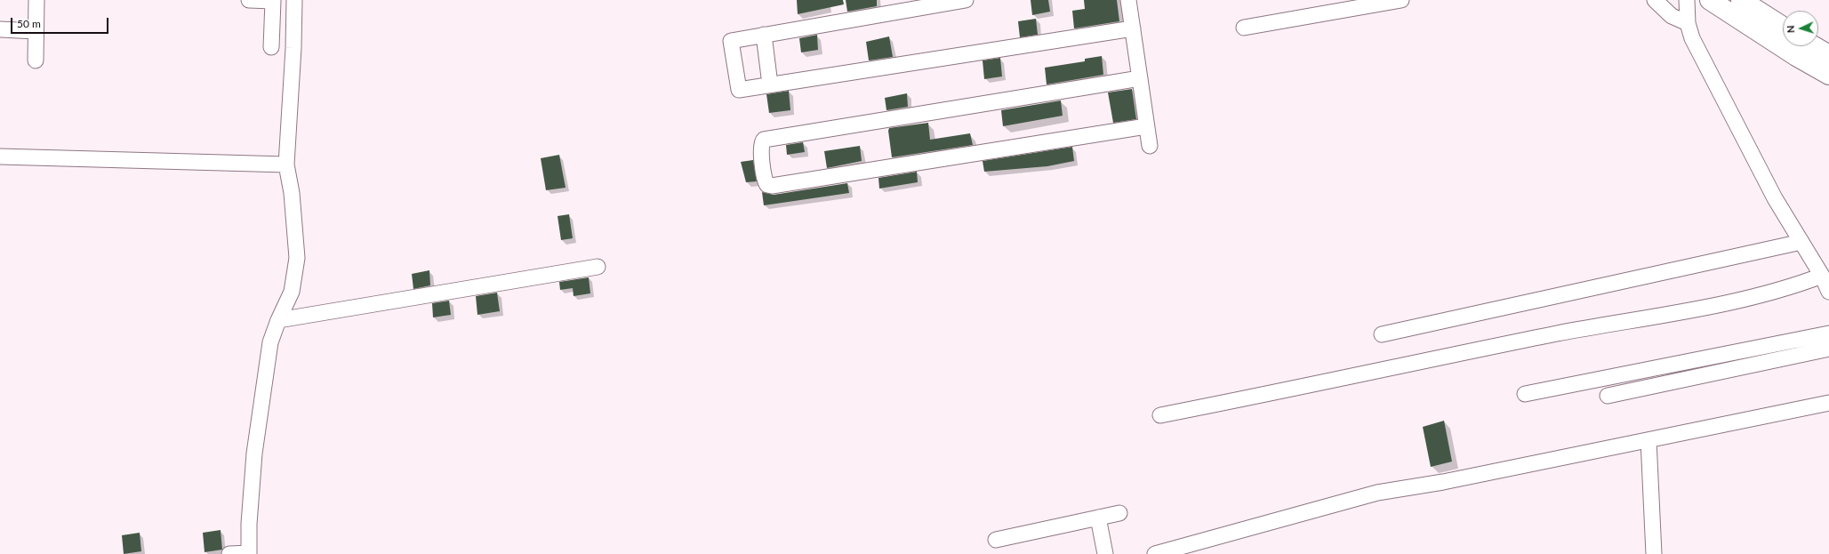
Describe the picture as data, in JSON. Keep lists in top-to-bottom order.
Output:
{
  "scale_bar": "50 m",
  "north": "left"
}
